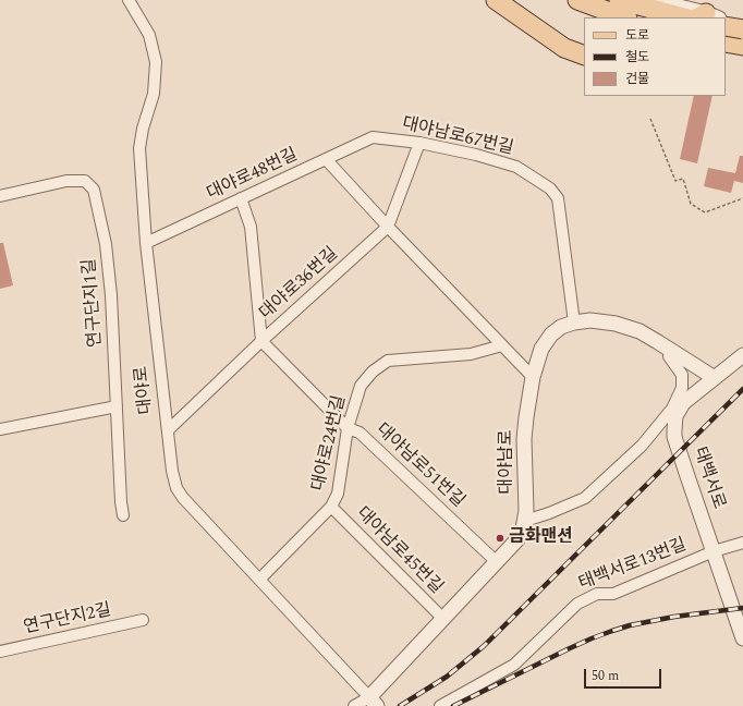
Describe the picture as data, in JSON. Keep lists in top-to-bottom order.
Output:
{
  "streets": {
    "street": [
      "대야남로67번길",
      "대야로48번길",
      "대야로36번길",
      "연구단지1길",
      "대야로",
      "대야로24번길",
      "대야남로",
      "대야남로51번길",
      "태백서로",
      "대야남로45번길",
      "태백서로13번길",
      "연구단지2길"
    ]
  },
  "crossings": [
    ["대야남로67번길", "대야로48번길"],
    ["대야남로67번길", "대야로36번길"],
    ["대야남로67번길", "대야남로"],
    ["대야로48번길", "대야로"],
    ["대야로36번길", "대야로"],
    ["대야로36번길", "대야남로51번길"],
    ["대야로", "대야로24번길"],
    ["대야로", "대야남로"],
    ["대야로24번길", "대야남로51번길"],
    ["대야로24번길", "대야남로45번길"],
    ["대야남로", "대야남로51번길"],
    ["대야남로", "태백서로"],
    ["대야남로", "대야남로45번길"],
    ["태백서로", "태백서로13번길"]
  ],
  "places": ["금화맨션"],
  "legend": ["도로", "철도", "건물"],
  "scale_bar": "50 m"
}
